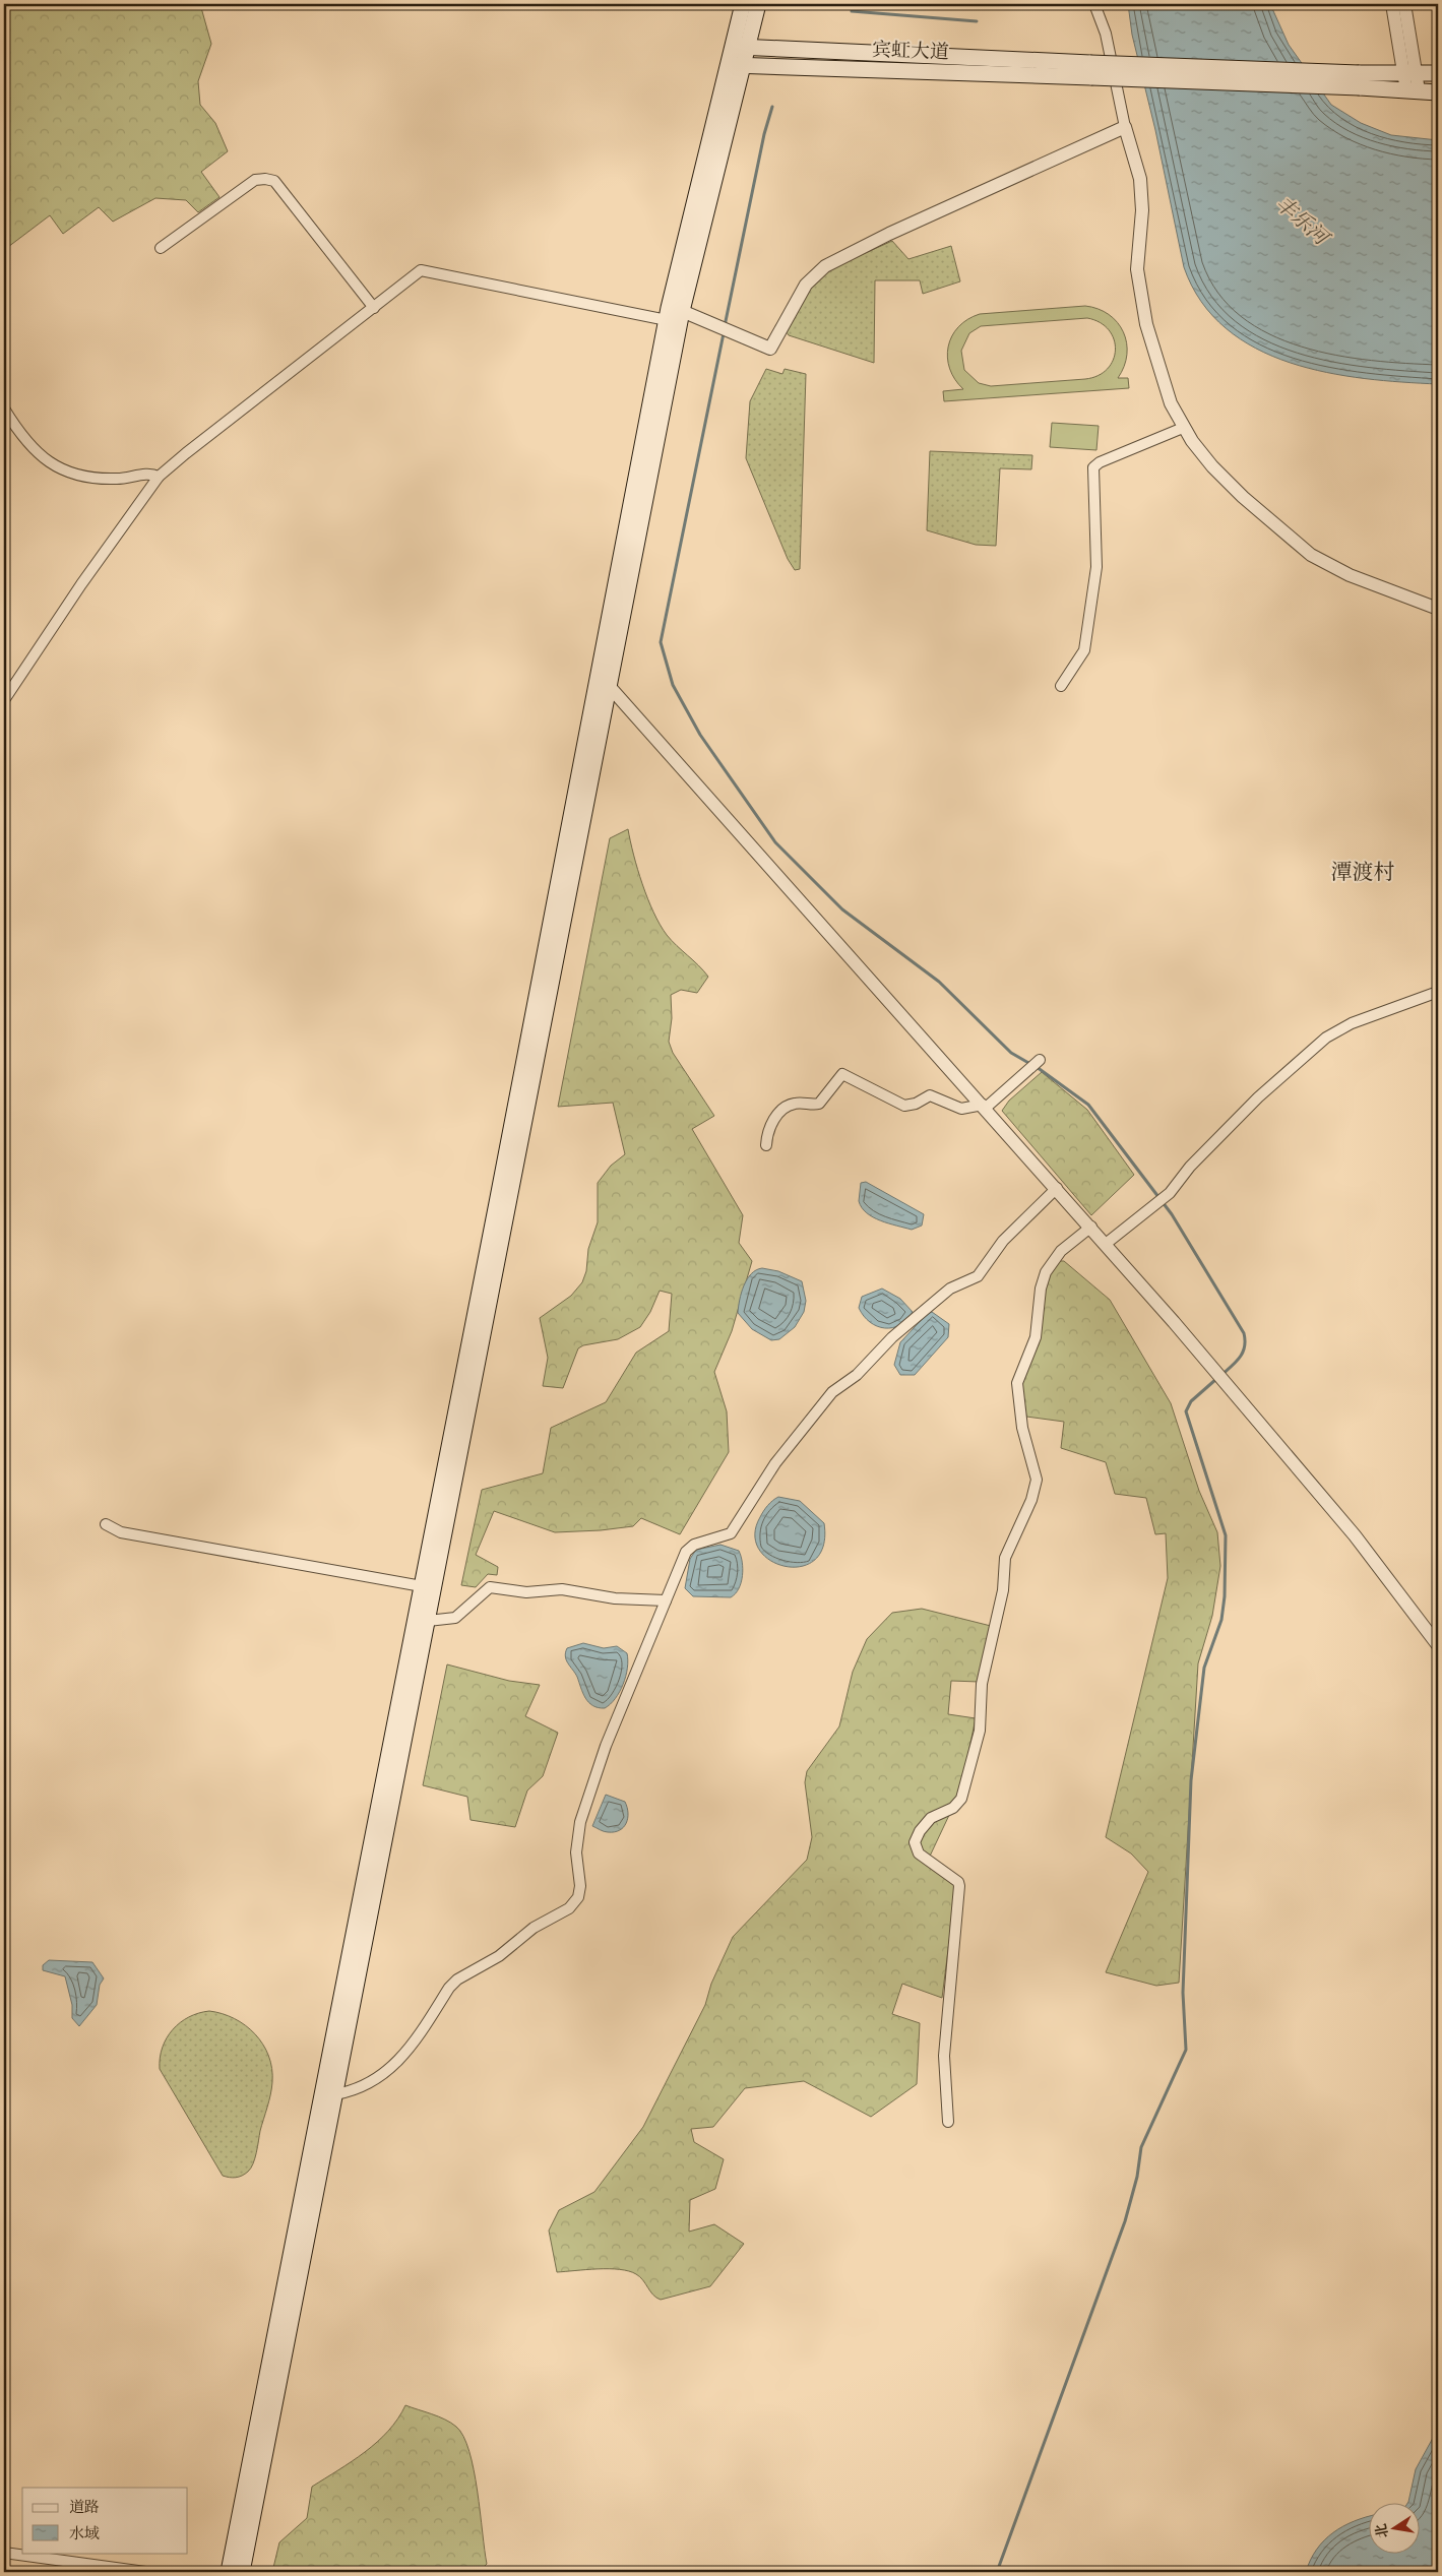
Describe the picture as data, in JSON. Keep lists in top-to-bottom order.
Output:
{
  "streets": {
    "main road": ["宾虹大道"]
  },
  "districts": ["潭渡村"],
  "water": ["丰乐河"],
  "legend": ["道路", "水域"],
  "north": "left"
}
